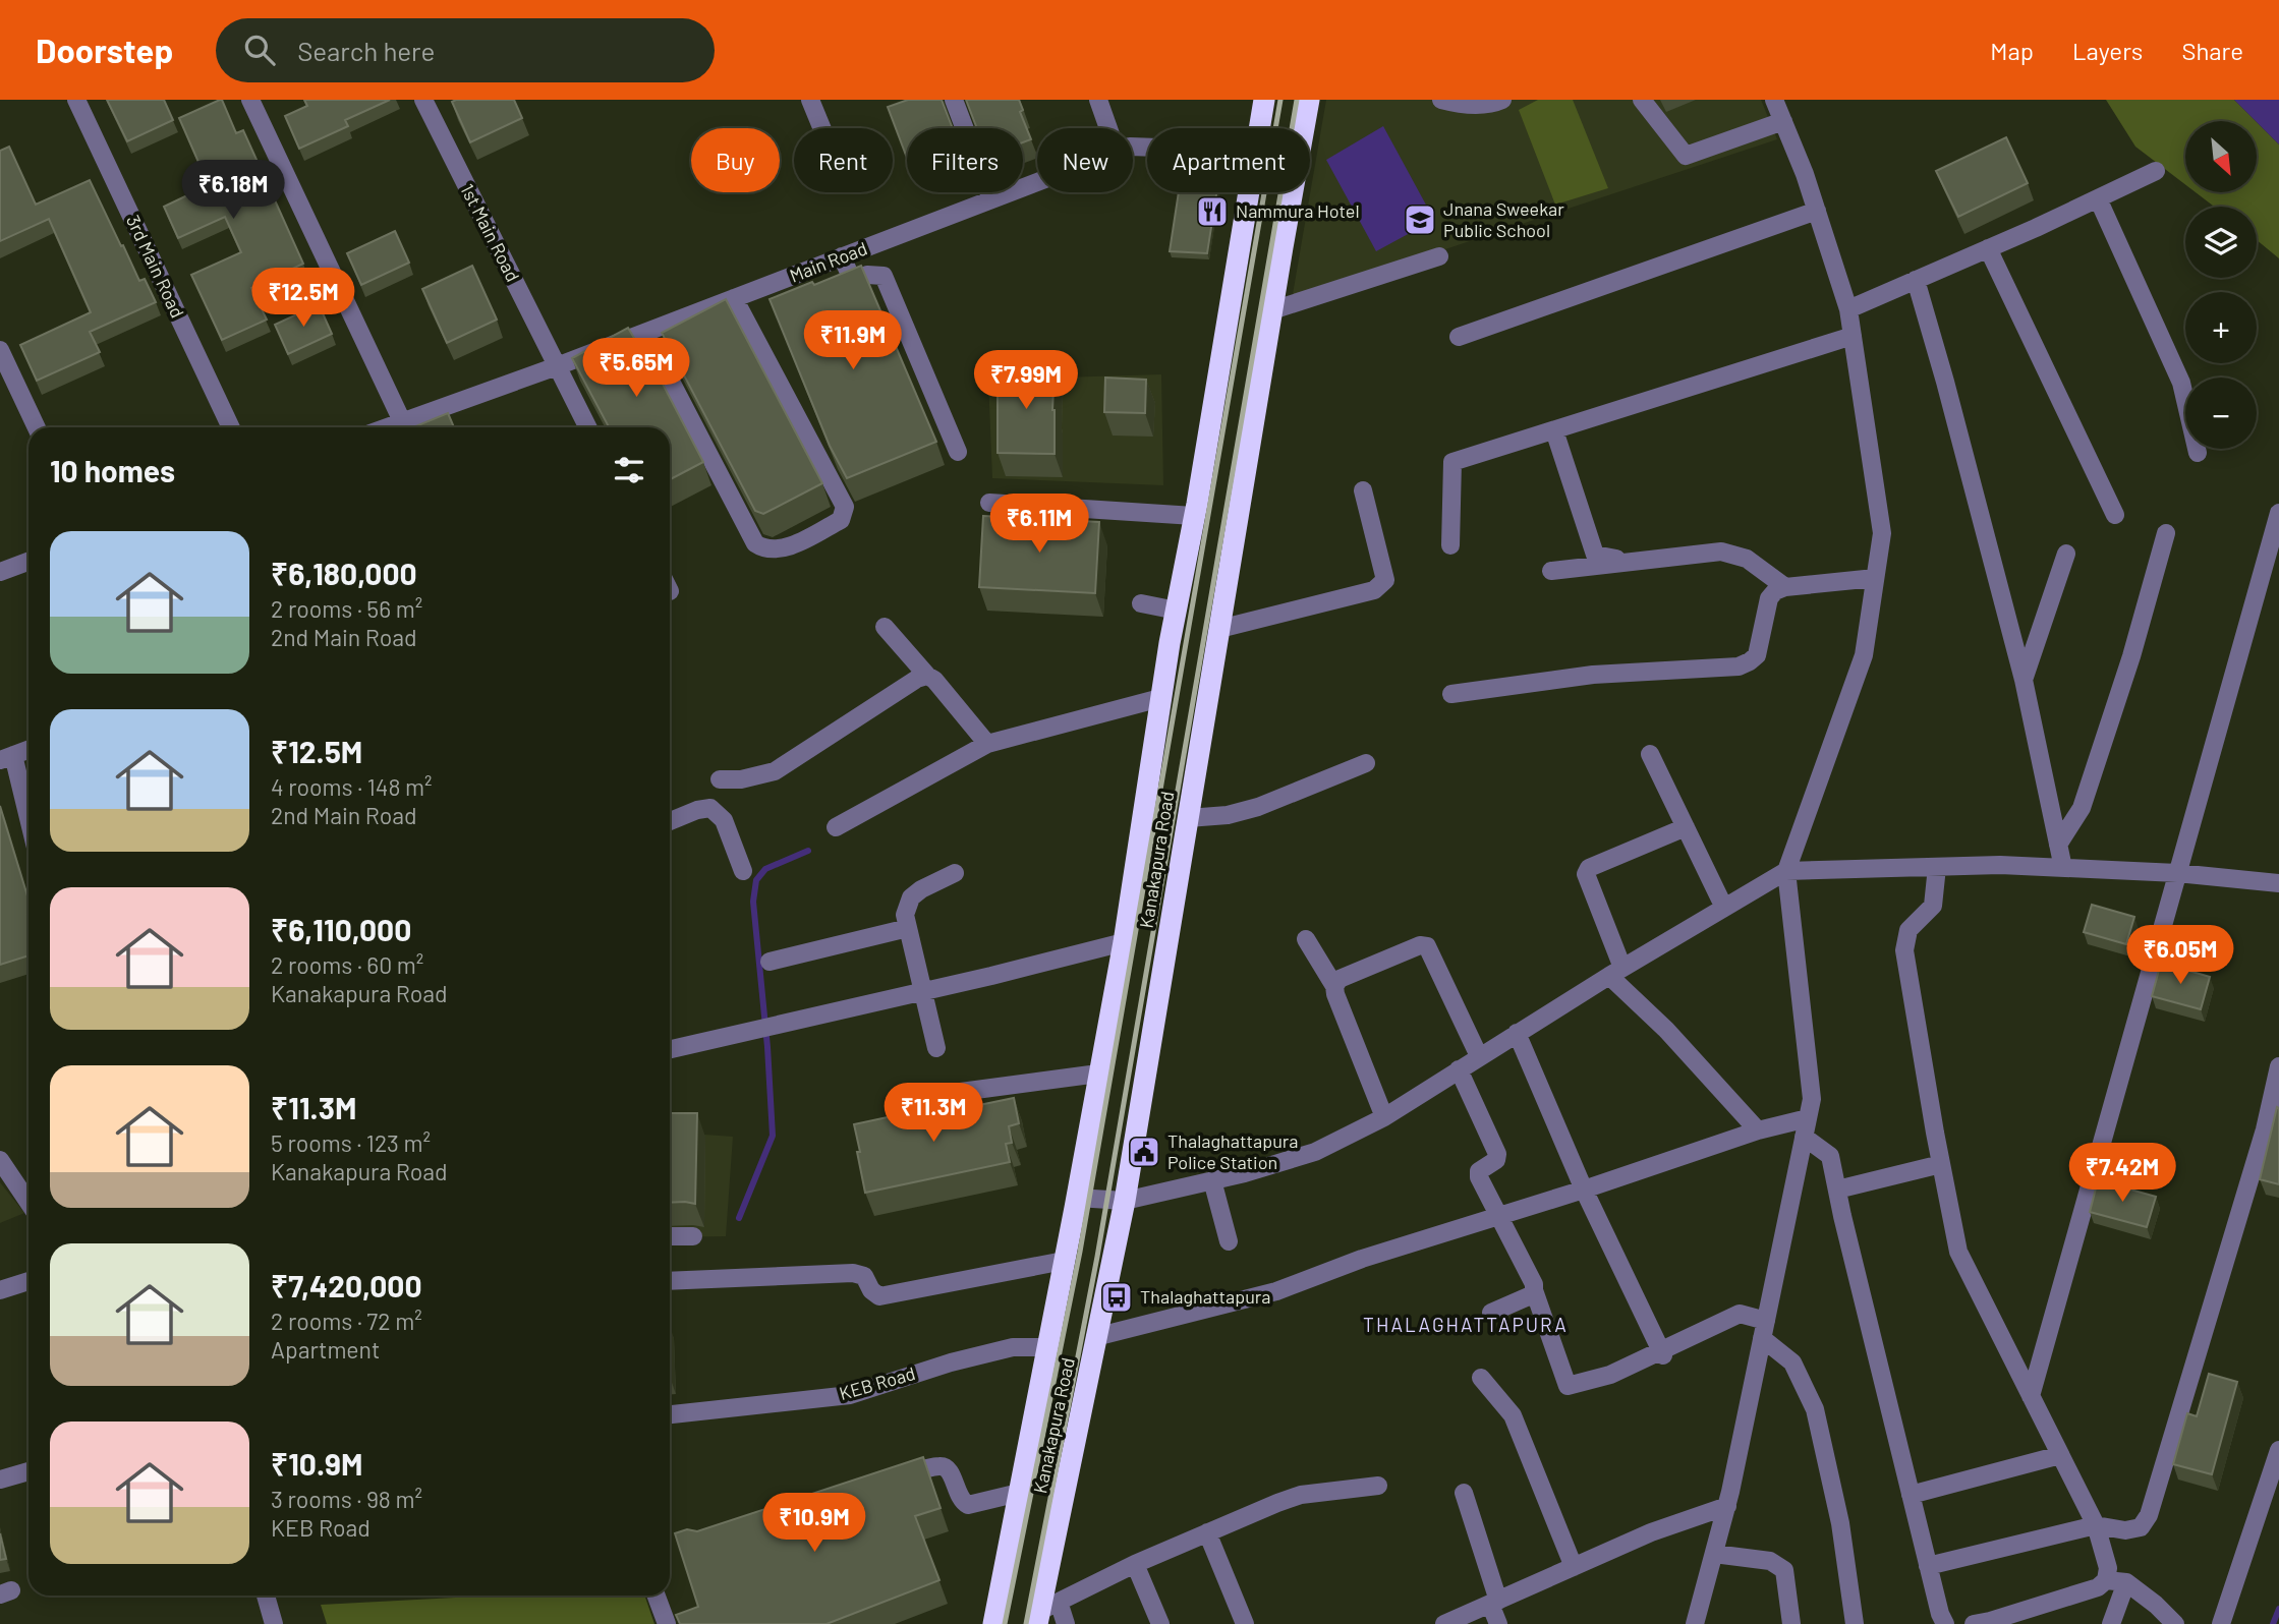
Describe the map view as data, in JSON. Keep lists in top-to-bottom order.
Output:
{
  "streets": {
    "highway": ["Kanakapura Road"],
    "street": [
      "1st Main Road",
      "Main Road",
      "3rd Main Road",
      "KEB Road"
    ]
  },
  "crossings": [
    ["1st Main Road", "Main Road"],
    ["Kanakapura Road", "KEB Road"]
  ],
  "districts": ["THALAGHATTAPURA"],
  "places": {
    "restaurant": ["Nammura Hotel"],
    "school or university": ["Jnana Sweekar Public School"],
    "public building": ["Thalaghattapura Police Station"],
    "bus stop": ["Thalaghattapura"]
  },
  "north": "bottom right",
  "page": {
    "header": "Doorstep",
    "search": "Search here",
    "nav": ["Map", "Layers", "Share"],
    "map_buttons": ["+", "−"],
    "chip": [
      "Buy",
      "Rent",
      "Filters",
      "New",
      "Apartment"
    ],
    "price": [
      "₹6.18M",
      "₹12.5M",
      "₹11.9M",
      "₹5.65M",
      "₹7.99M",
      "₹6.11M",
      "₹6.05M",
      "₹11.3M",
      "₹7.42M",
      "₹10.9M"
    ],
    "heading": "10 homes",
    "list": [
      {
        "name": "₹6,180,000",
        "note": "2 rooms · 56 m² · 2nd Main Road"
      },
      {
        "name": "₹12.5M",
        "note": "4 rooms · 148 m² · 2nd Main Road"
      },
      {
        "name": "₹6,110,000",
        "note": "2 rooms · 60 m² · Kanakapura Road"
      },
      {
        "name": "₹11.3M",
        "note": "5 rooms · 123 m² · Kanakapura Road"
      },
      {
        "name": "₹7,420,000",
        "note": "2 rooms · 72 m² · Apartment"
      },
      {
        "name": "₹10.9M",
        "note": "3 rooms · 98 m² · KEB Road"
      }
    ]
  }
}
